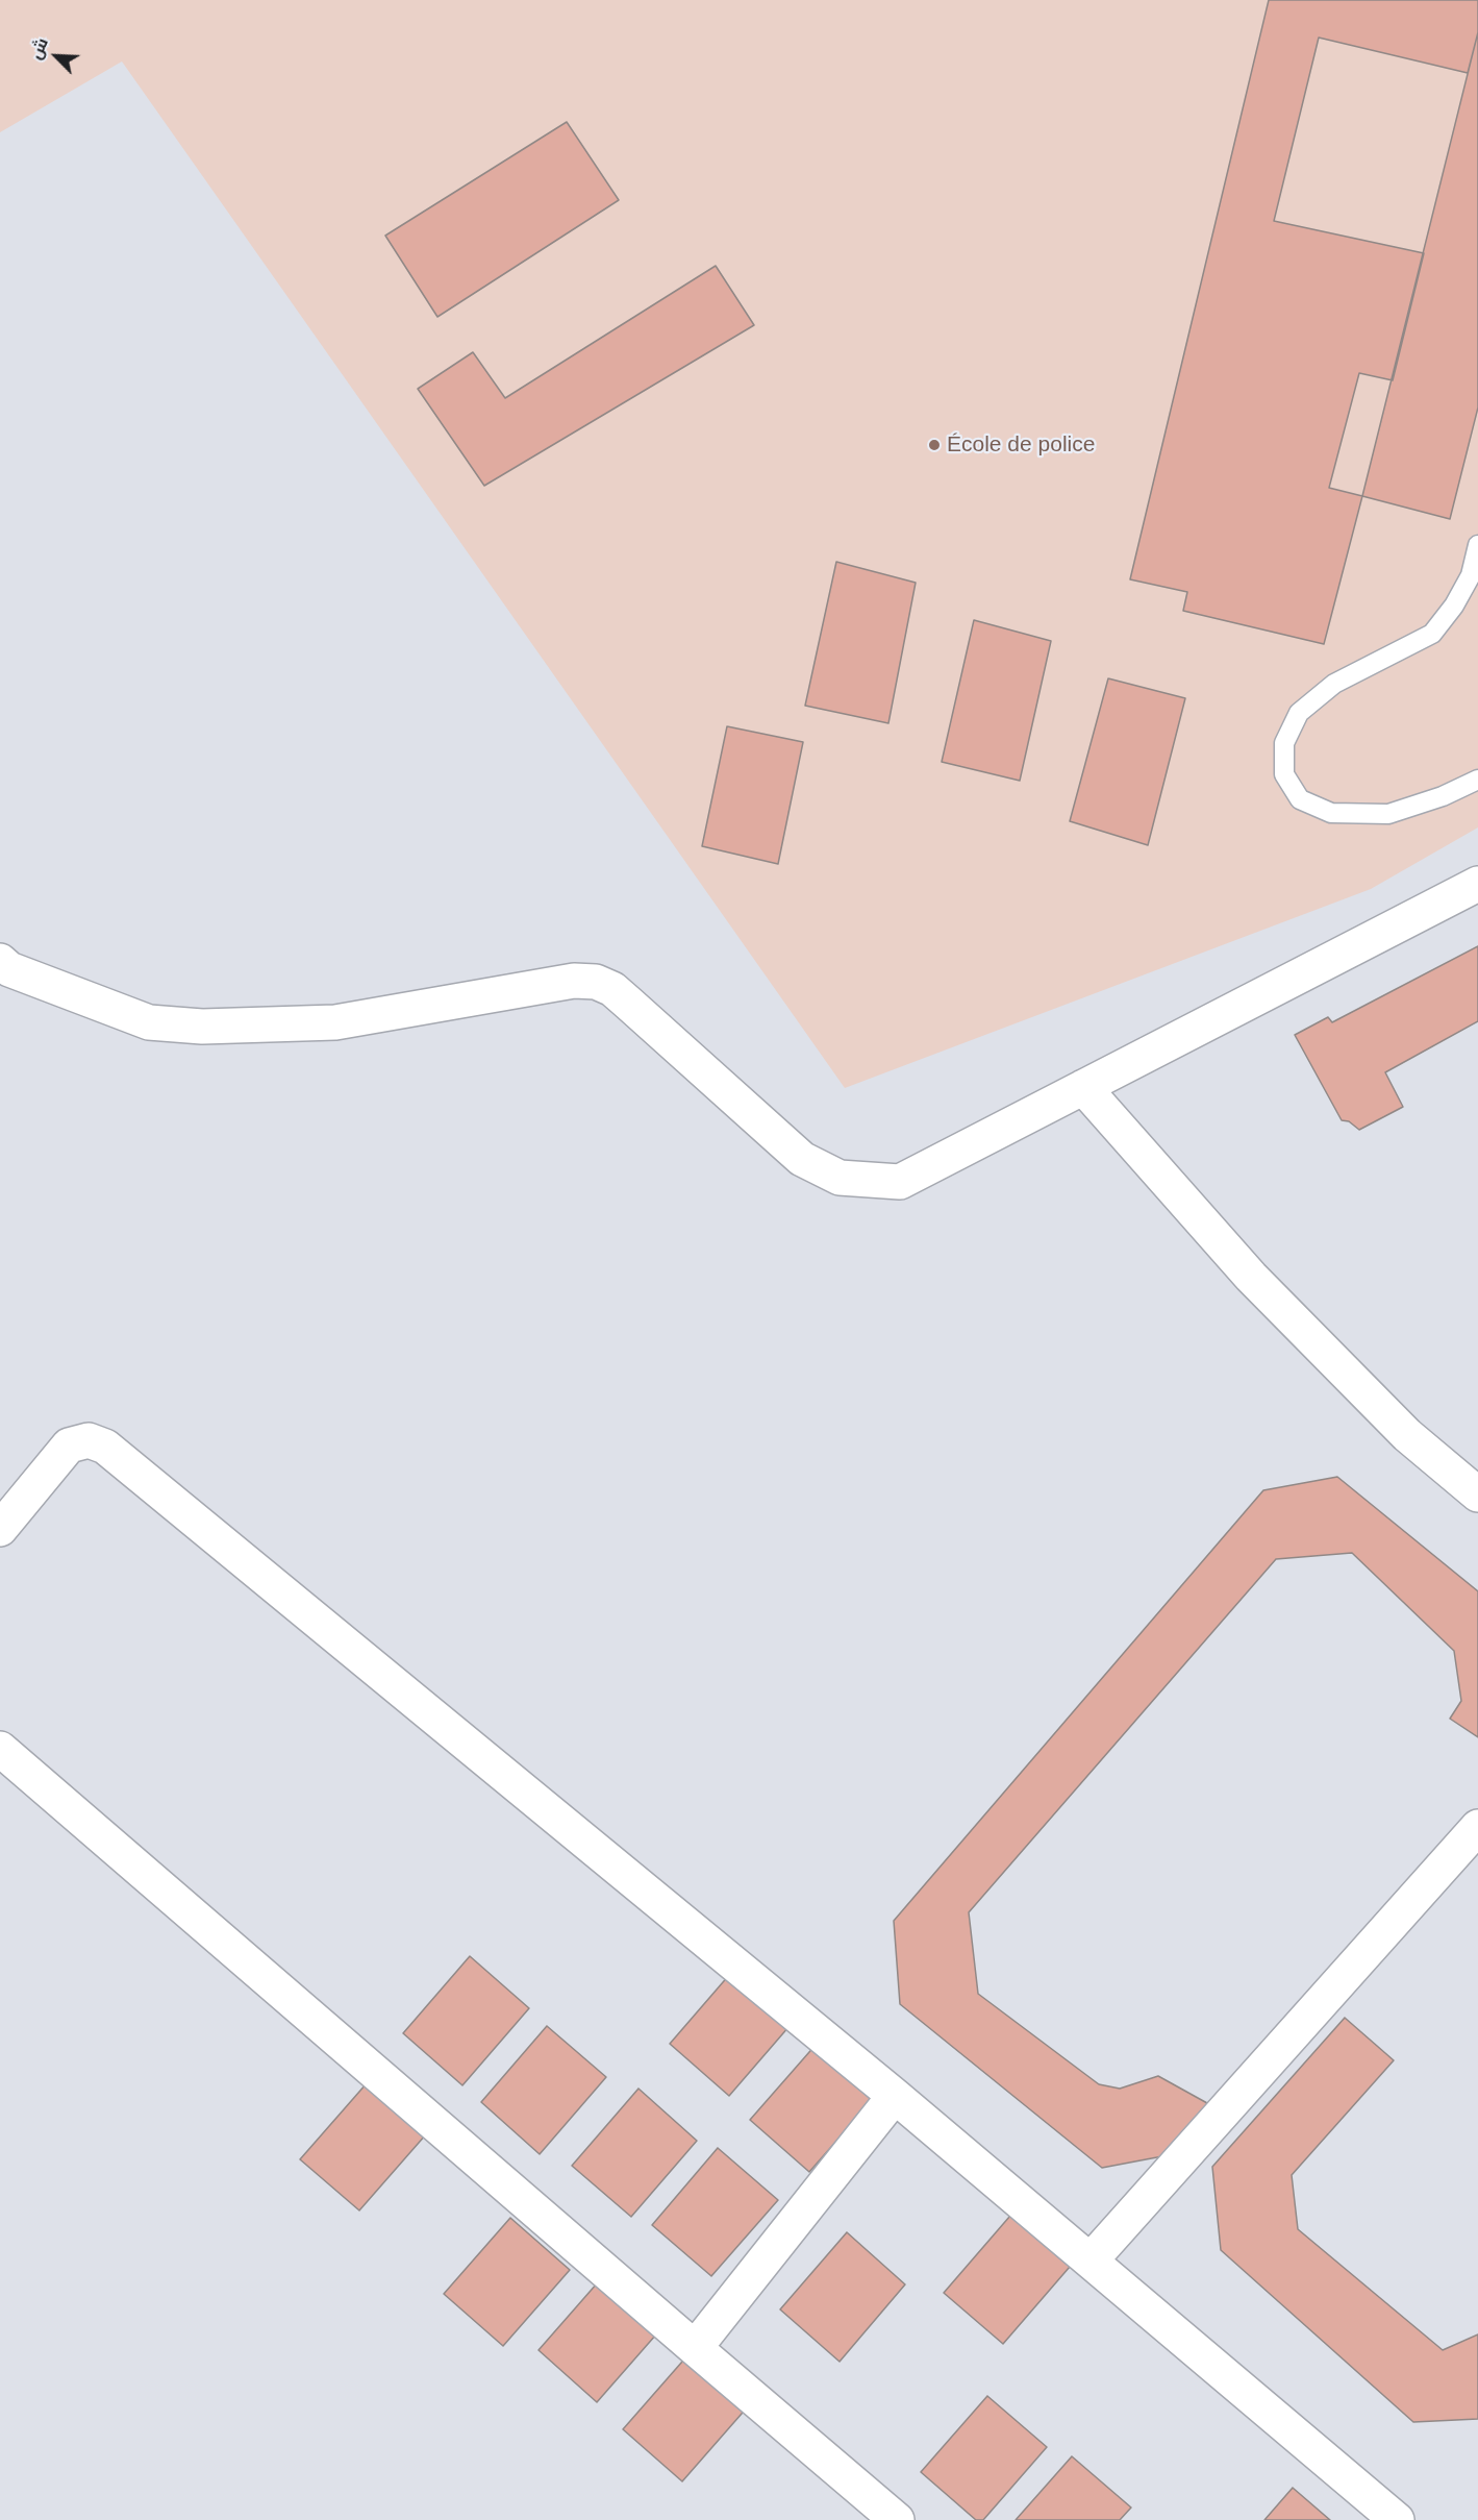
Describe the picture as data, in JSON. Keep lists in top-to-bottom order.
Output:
{
  "places": ["École de police"],
  "north": "top left"
}
